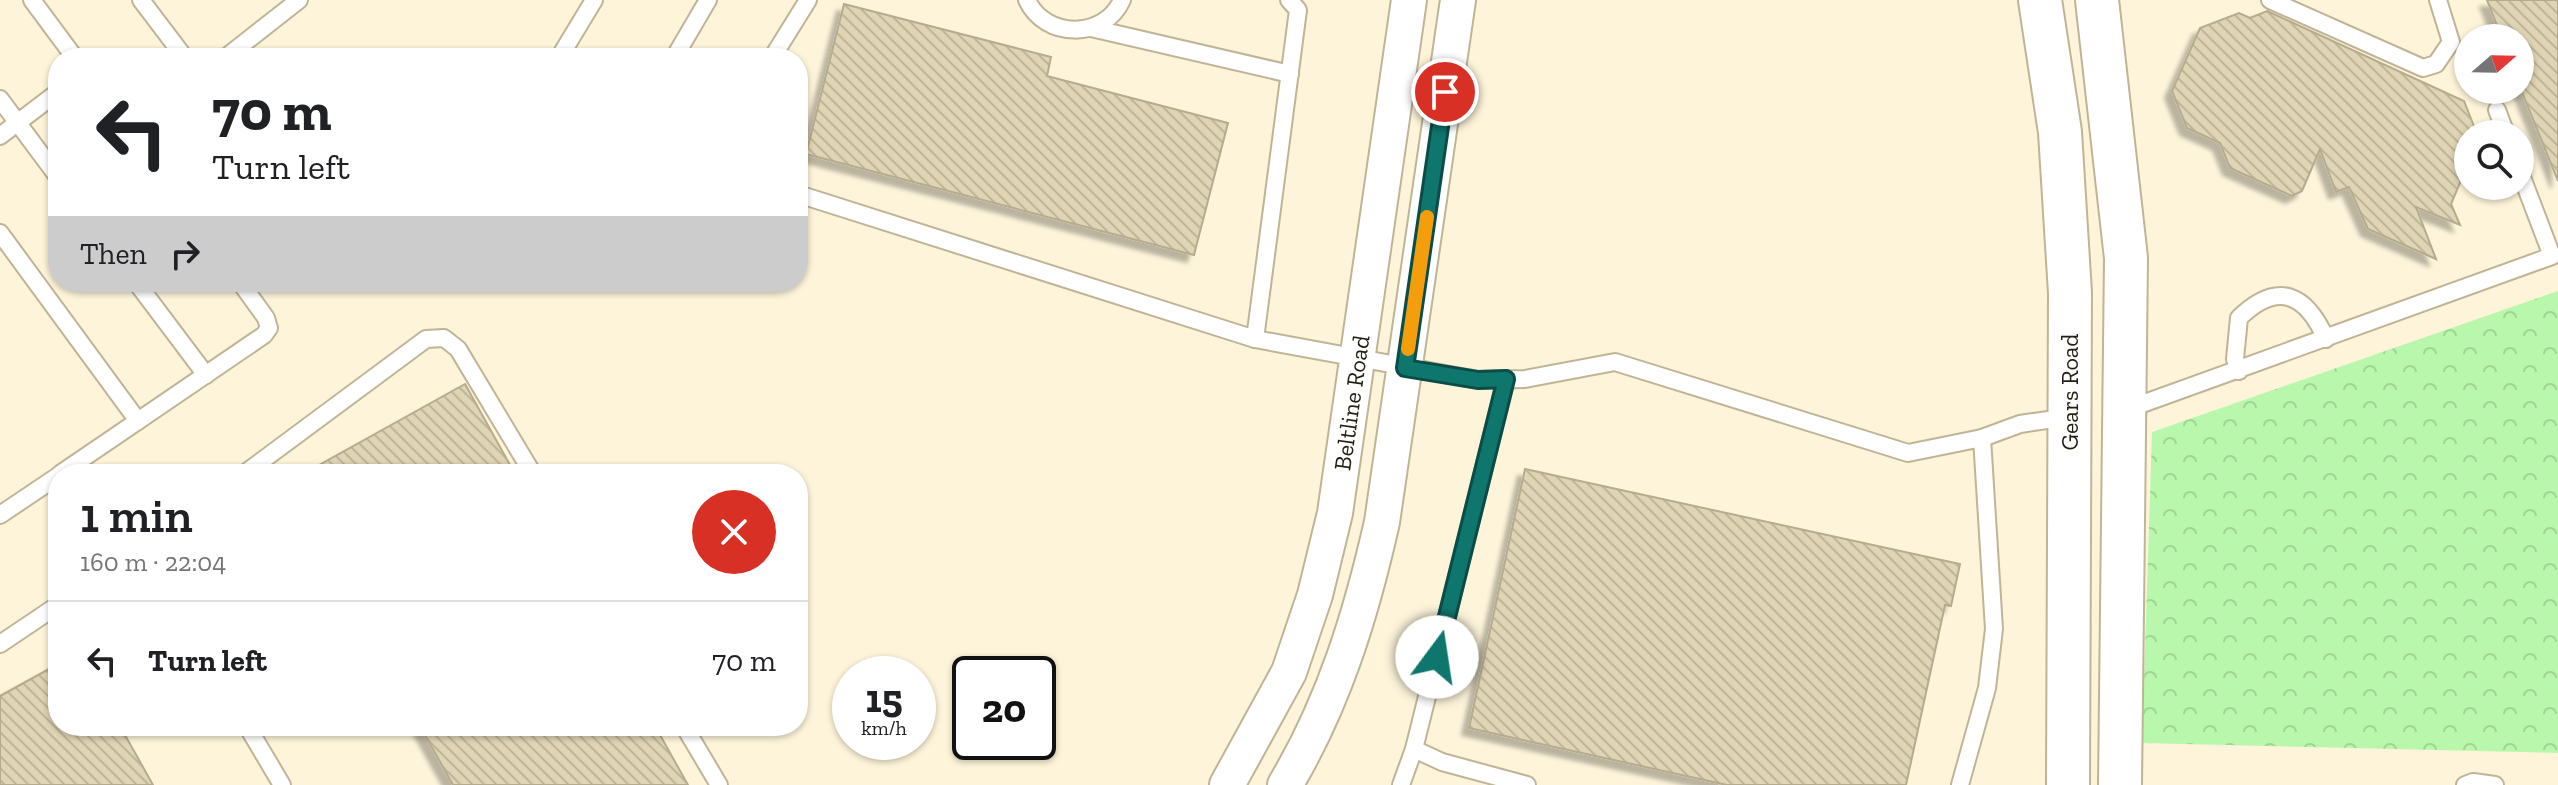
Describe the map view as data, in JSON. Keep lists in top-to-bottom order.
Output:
{
  "streets": {
    "street": ["Gears Road", "Beltline Road"]
  },
  "north": "right",
  "page": {
    "turn": ["70 m", "Turn left"],
    "then": "Then",
    "heading": ["1 min", "160 m · 22:04"],
    "list": [
      {
        "name": "Turn left",
        "value": "70 m"
      }
    ],
    "speed": "15 km/h",
    "limit": "20"
  }
}
